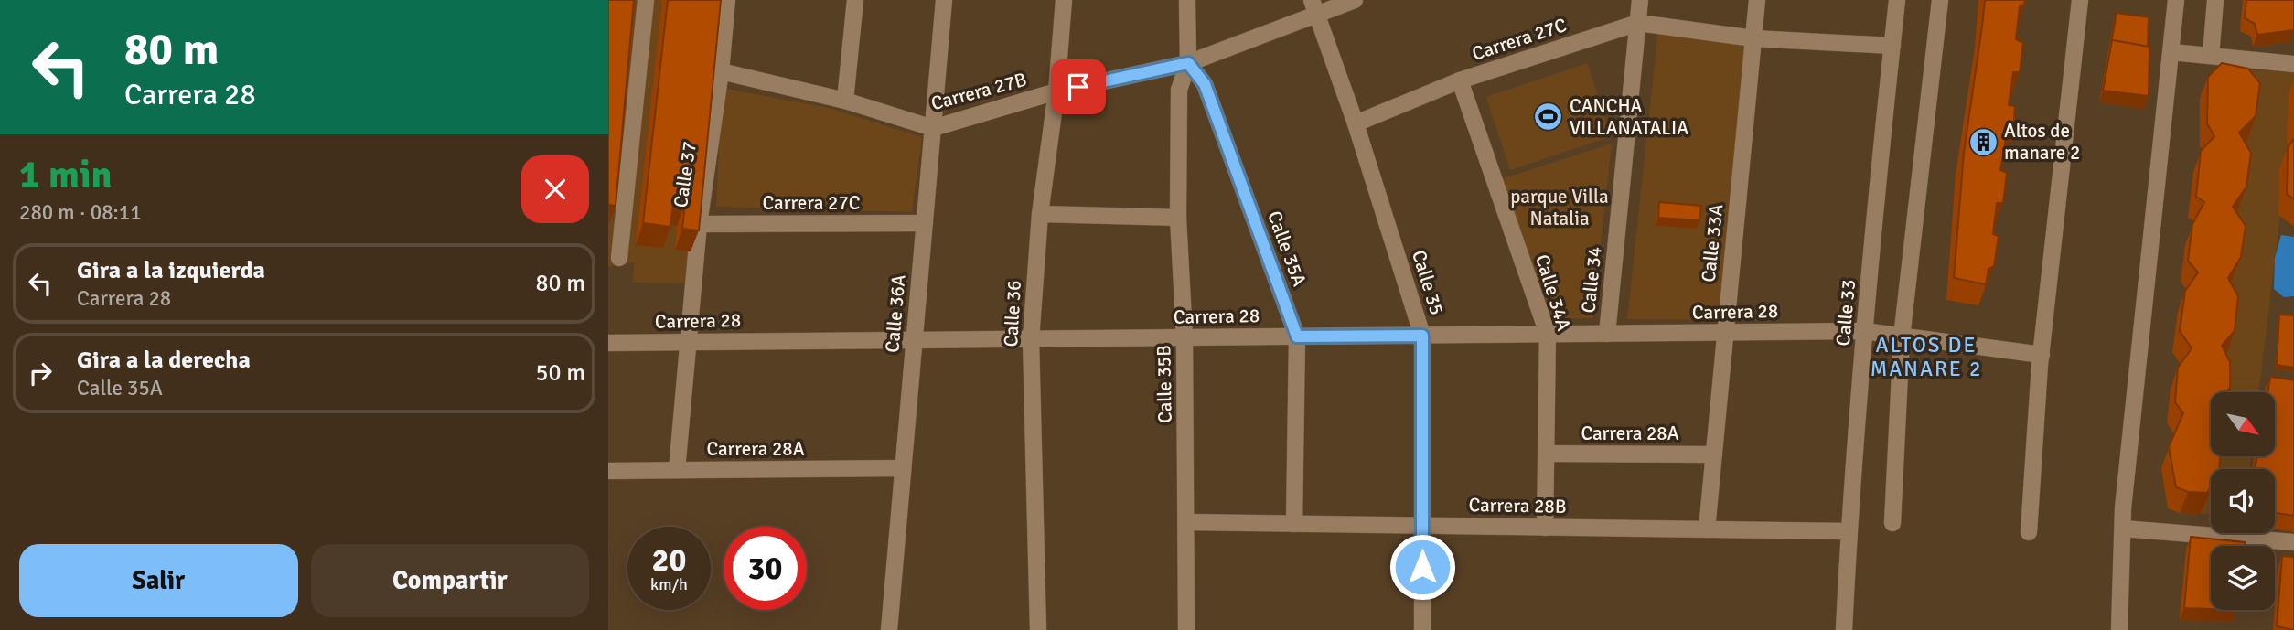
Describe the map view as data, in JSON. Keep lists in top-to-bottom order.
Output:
{
  "streets": {
    "street": [
      "Carrera 27C",
      "Carrera 27B",
      "Calle 37",
      "Calle 33A",
      "Calle 35A",
      "Calle 34",
      "Calle 35",
      "Calle 34A",
      "Carrera 28",
      "Calle 33",
      "Calle 36A",
      "Calle 36",
      "Calle 35B",
      "Carrera 28A",
      "Carrera 28B"
    ]
  },
  "crossings": [
    ["Carrera 27C", "Calle 37"],
    ["Carrera 27C", "Calle 33A"],
    ["Carrera 27C", "Calle 34"],
    ["Carrera 27C", "Calle 35"],
    ["Carrera 27C", "Calle 34A"],
    ["Carrera 27C", "Calle 33"],
    ["Carrera 27C", "Calle 36A"],
    ["Carrera 27B", "Calle 37"],
    ["Carrera 27B", "Calle 35A"],
    ["Carrera 27B", "Calle 35"],
    ["Carrera 27B", "Calle 36A"],
    ["Carrera 27B", "Calle 36"],
    ["Carrera 27B", "Calle 35B"],
    ["Calle 37", "Carrera 28"],
    ["Calle 37", "Carrera 28A"],
    ["Calle 33A", "Carrera 28"],
    ["Calle 33A", "Carrera 28A"],
    ["Calle 33A", "Carrera 28B"],
    ["Calle 35A", "Carrera 28"],
    ["Calle 35A", "Calle 35B"],
    ["Calle 35A", "Carrera 28B"],
    ["Calle 34", "Carrera 28"],
    ["Calle 35", "Carrera 28"],
    ["Calle 35", "Carrera 28B"],
    ["Calle 34A", "Carrera 28"],
    ["Calle 34A", "Carrera 28A"],
    ["Calle 34A", "Carrera 28B"],
    ["Carrera 28", "Calle 33"],
    ["Carrera 28", "Calle 36A"],
    ["Carrera 28", "Calle 36"],
    ["Carrera 28", "Calle 35B"],
    ["Calle 33", "Carrera 28B"],
    ["Calle 36A", "Carrera 28A"],
    ["Calle 35B", "Carrera 28B"]
  ],
  "districts": ["ALTOS DE MANARE 2"],
  "parks": ["parque Villa Natalia"],
  "places": {
    "sports": ["CANCHA VILLANATALIA"],
    "building": ["Altos de manare 2"]
  },
  "north": "bottom right",
  "page": {
    "turn": ["80 m", "Carrera 28"],
    "heading": ["1 min", "280 m · 08:11"],
    "list": [
      {
        "name": "Gira a la izquierda",
        "note": "Carrera 28",
        "value": "80 m"
      },
      {
        "name": "Gira a la derecha",
        "note": "Calle 35A",
        "value": "50 m"
      }
    ],
    "speed": "20 km/h",
    "limit": "30",
    "buttons": ["Salir", "Compartir"]
  }
}
